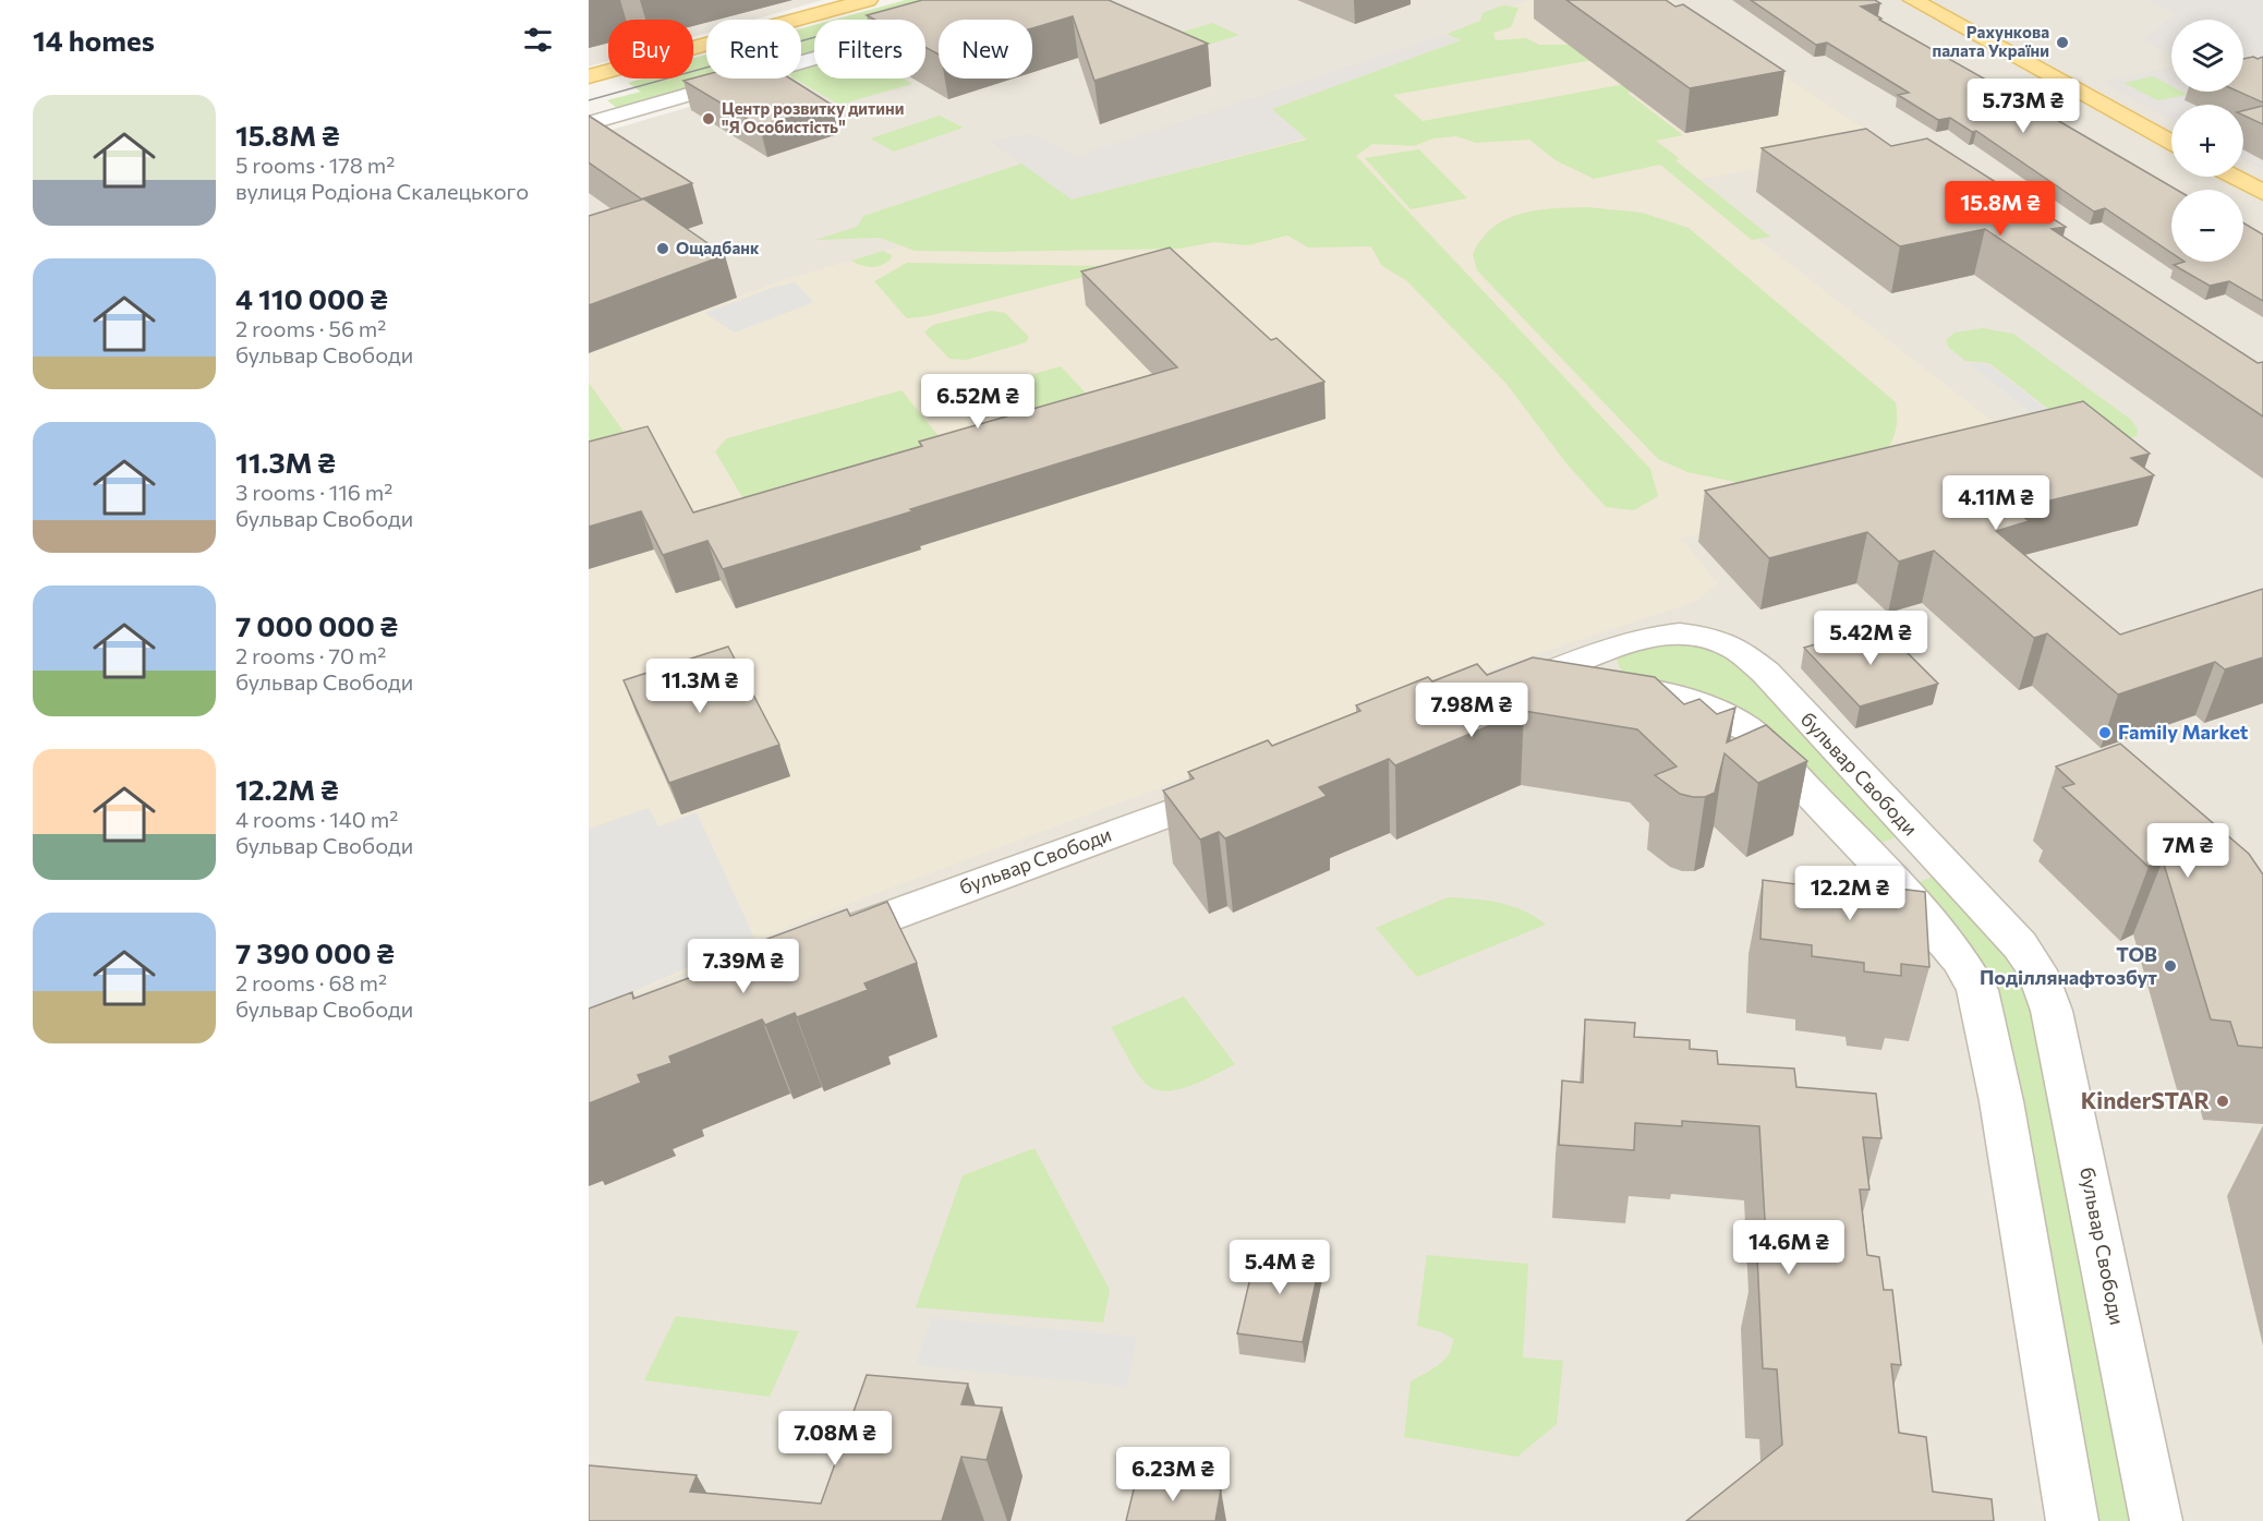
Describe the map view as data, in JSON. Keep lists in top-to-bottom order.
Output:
{
  "streets": {
    "street": ["бульвар Свободи"]
  },
  "places": [
    "Рахункова палата України",
    "Центр розвитку дитини \"Я Особистість\"",
    "Ощадбанк",
    "Family Market",
    "ТОВ Поділлянафтозбут",
    "KinderSTAR"
  ],
  "page": {
    "heading": "14 homes",
    "map_buttons": ["+", "−"],
    "chip": [
      "Buy",
      "Rent",
      "Filters",
      "New"
    ],
    "list": [
      {
        "name": "15.8M ₴",
        "note": "5 rooms · 178 m² · вулиця Родіона Скалецького"
      },
      {
        "name": "4 110 000 ₴",
        "note": "2 rooms · 56 m² · бульвар Свободи"
      },
      {
        "name": "11.3M ₴",
        "note": "3 rooms · 116 m² · бульвар Свободи"
      },
      {
        "name": "7 000 000 ₴",
        "note": "2 rooms · 70 m² · бульвар Свободи"
      },
      {
        "name": "12.2M ₴",
        "note": "4 rooms · 140 m² · бульвар Свободи"
      },
      {
        "name": "7 390 000 ₴",
        "note": "2 rooms · 68 m² · бульвар Свободи"
      }
    ],
    "price": [
      "5.73M ₴",
      "15.8M ₴",
      "6.52M ₴",
      "4.11M ₴",
      "5.42M ₴",
      "11.3M ₴",
      "7.98M ₴",
      "7M ₴",
      "12.2M ₴",
      "7.39M ₴",
      "14.6M ₴",
      "5.4M ₴",
      "7.08M ₴",
      "6.23M ₴"
    ]
  }
}
